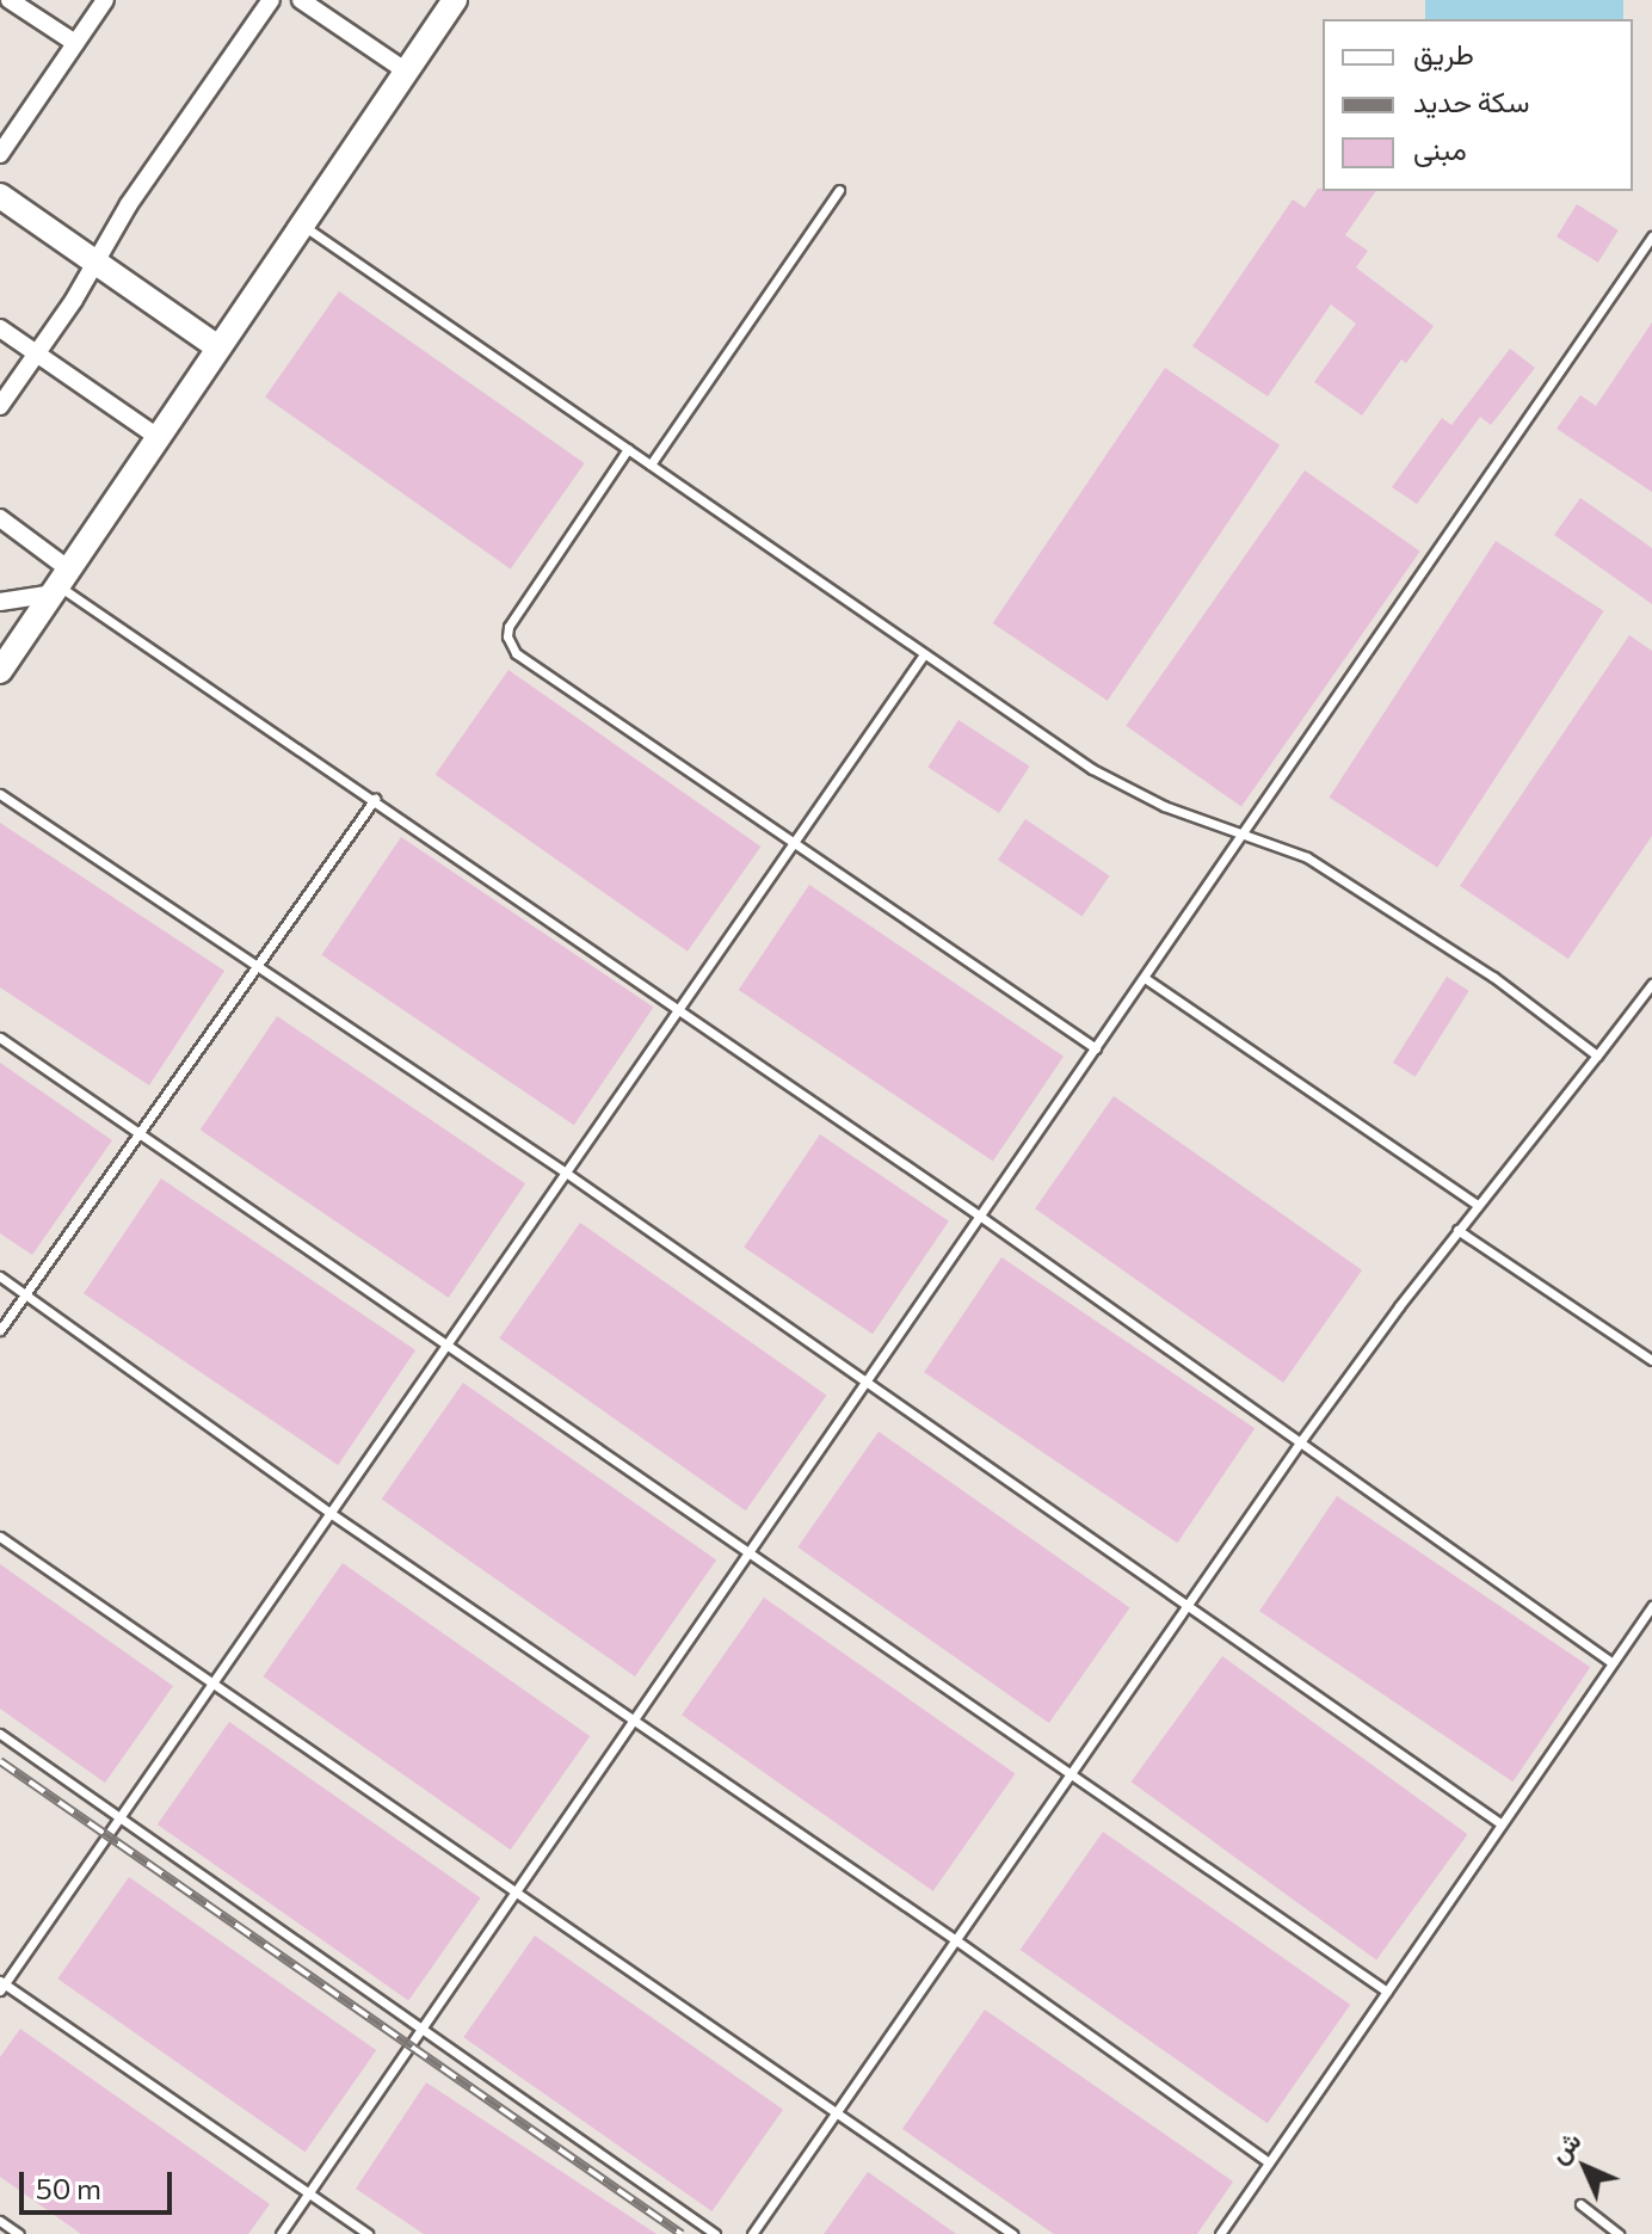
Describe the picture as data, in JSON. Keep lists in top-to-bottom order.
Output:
{
  "legend": ["طريق", "سكة حديد", "مبنى"],
  "scale_bar": "50 m",
  "north": "top left"
}
